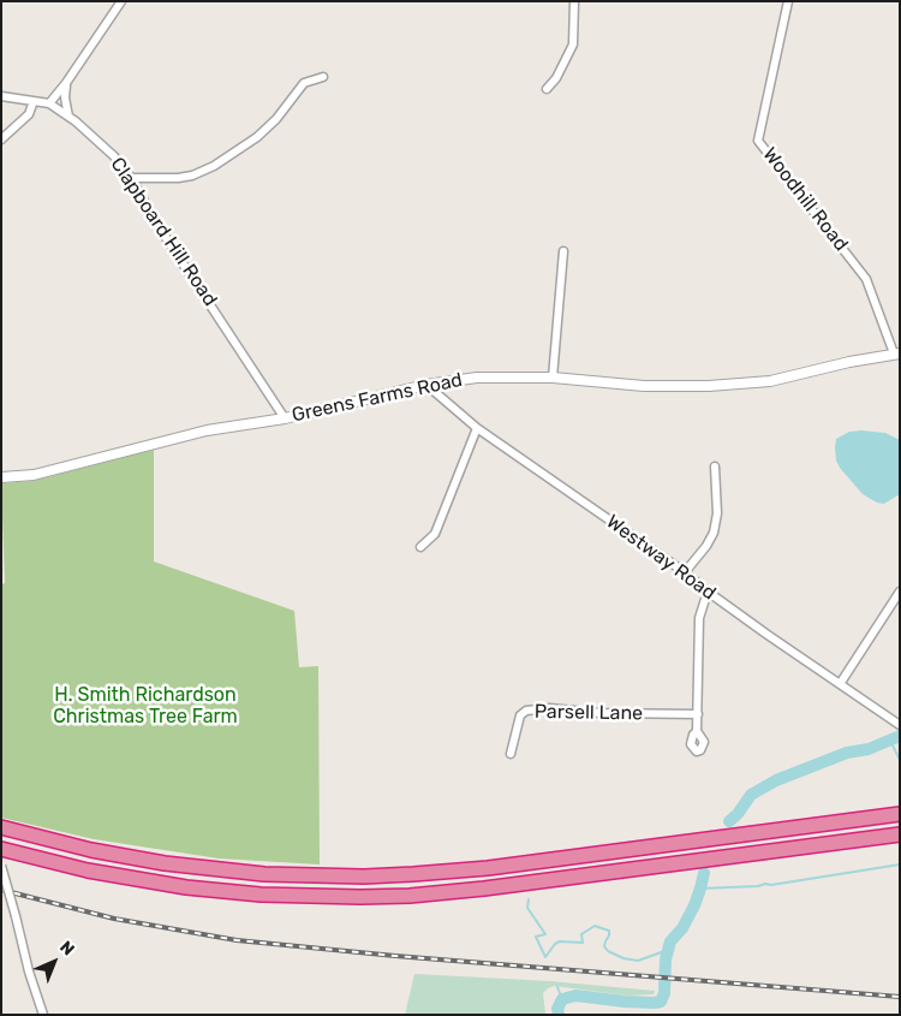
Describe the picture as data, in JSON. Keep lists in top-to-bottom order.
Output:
{
  "streets": {
    "street": [
      "Woodhill Road",
      "Clapboard Hill Road",
      "Greens Farms Road",
      "Westway Road",
      "Parsell Lane"
    ]
  },
  "crossings": [
    ["Woodhill Road", "Greens Farms Road"],
    ["Clapboard Hill Road", "Greens Farms Road"],
    ["Greens Farms Road", "Westway Road"]
  ],
  "parks": ["H. Smith Richardson Christmas Tree Farm"],
  "north": "top right"
}
